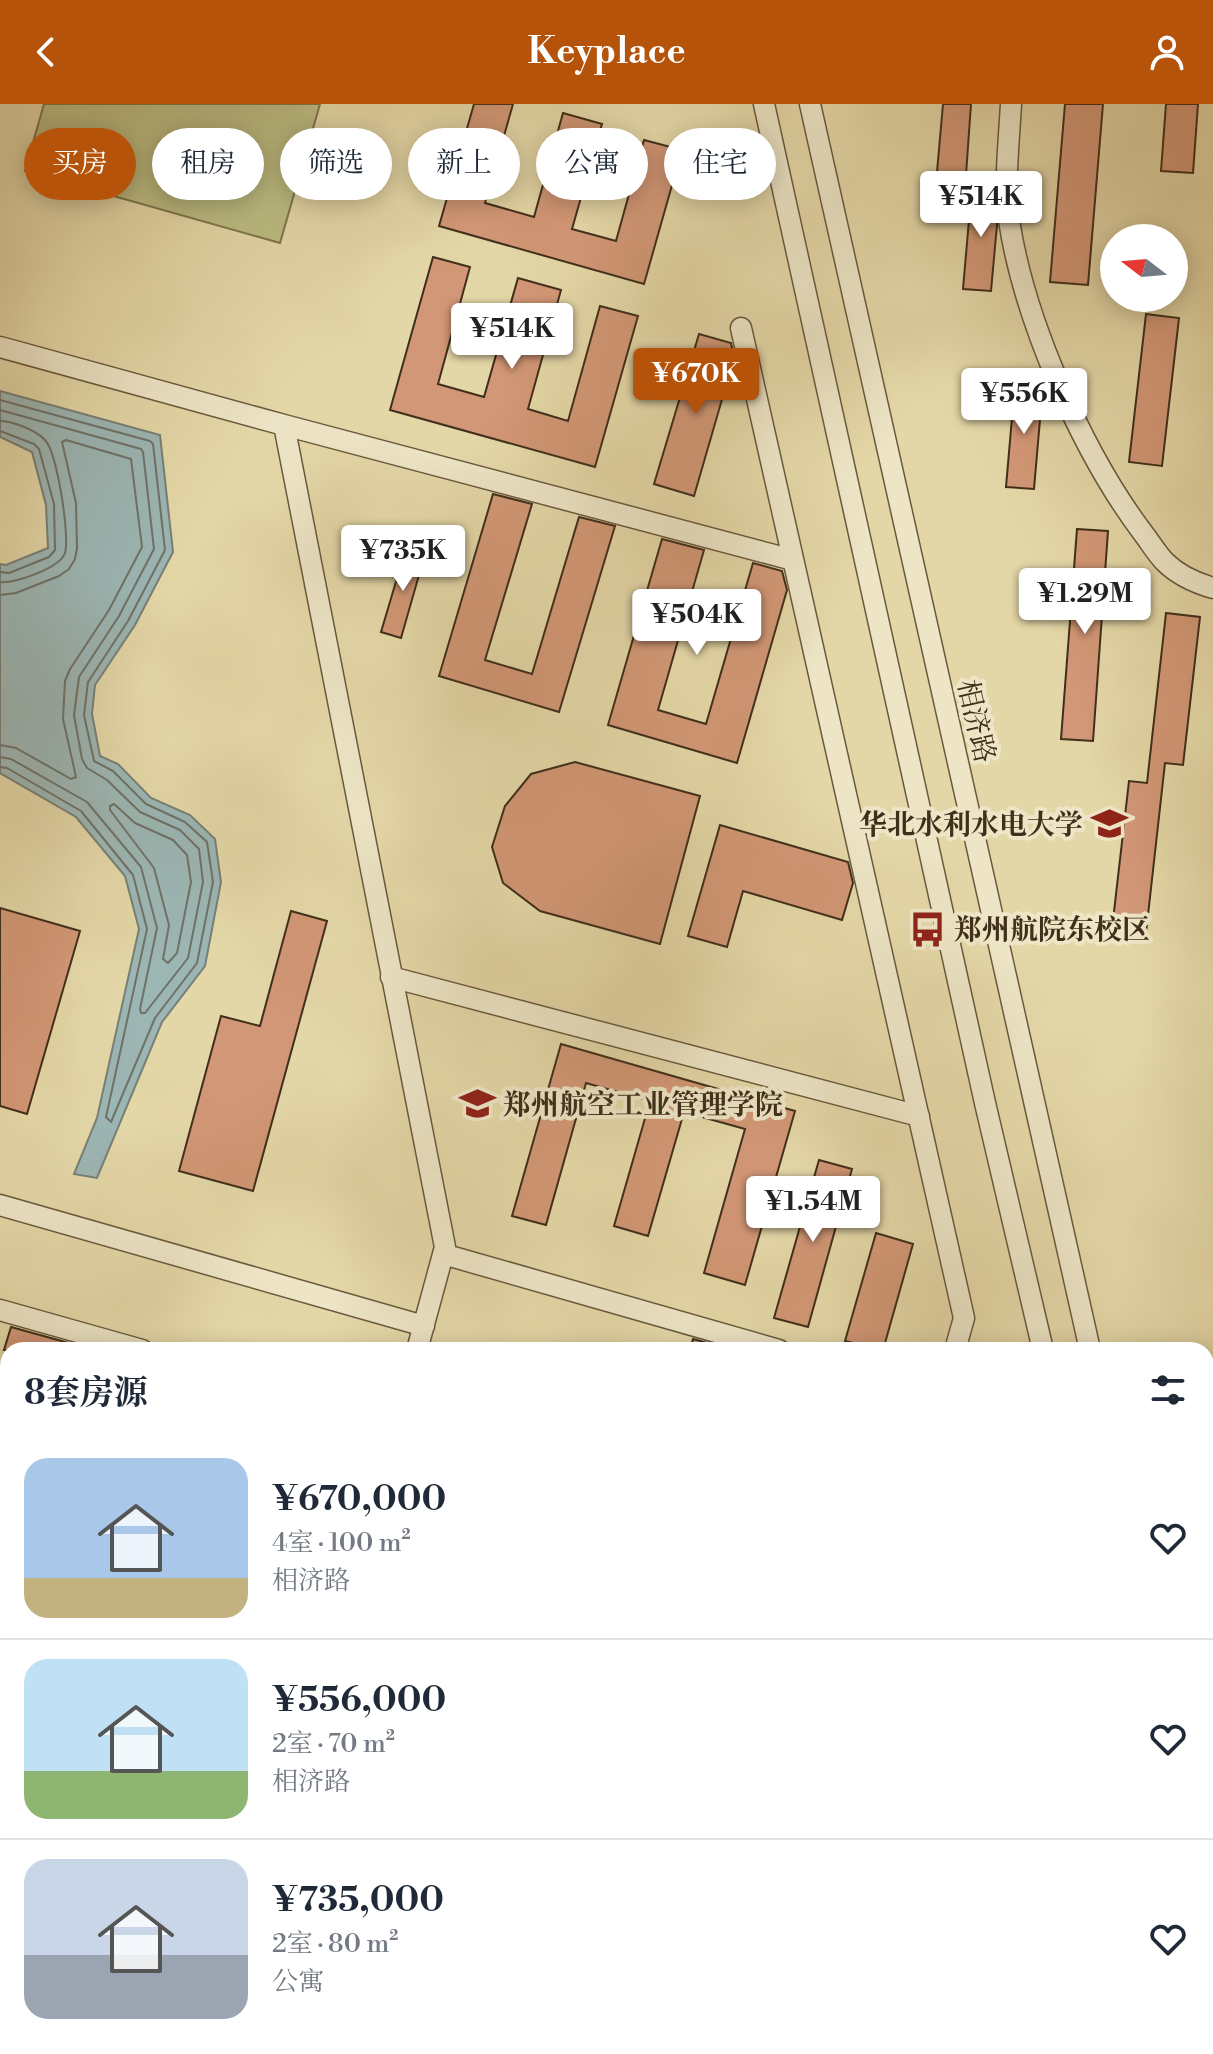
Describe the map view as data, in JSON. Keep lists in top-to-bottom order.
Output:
{
  "streets": {
    "street": ["相济路"]
  },
  "places": {
    "school or university": ["华北水利水电大学", "郑州航空工业管理学院"],
    "bus stop": ["郑州航院东校区"]
  },
  "north": "left",
  "page": {
    "header": "Keyplace",
    "chip": [
      "买房",
      "租房",
      "筛选",
      "新上",
      "公寓",
      "住宅"
    ],
    "price": [
      "¥514K",
      "¥514K",
      "¥670K",
      "¥556K",
      "¥735K",
      "¥1.29M",
      "¥504K",
      "¥1.54M"
    ],
    "heading": "8套房源",
    "list": [
      {
        "name": "¥670,000",
        "note": "4室 · 100 m² · 相济路"
      },
      {
        "name": "¥556,000",
        "note": "2室 · 70 m² · 相济路"
      },
      {
        "name": "¥735,000",
        "note": "2室 · 80 m² · 公寓"
      }
    ]
  }
}
